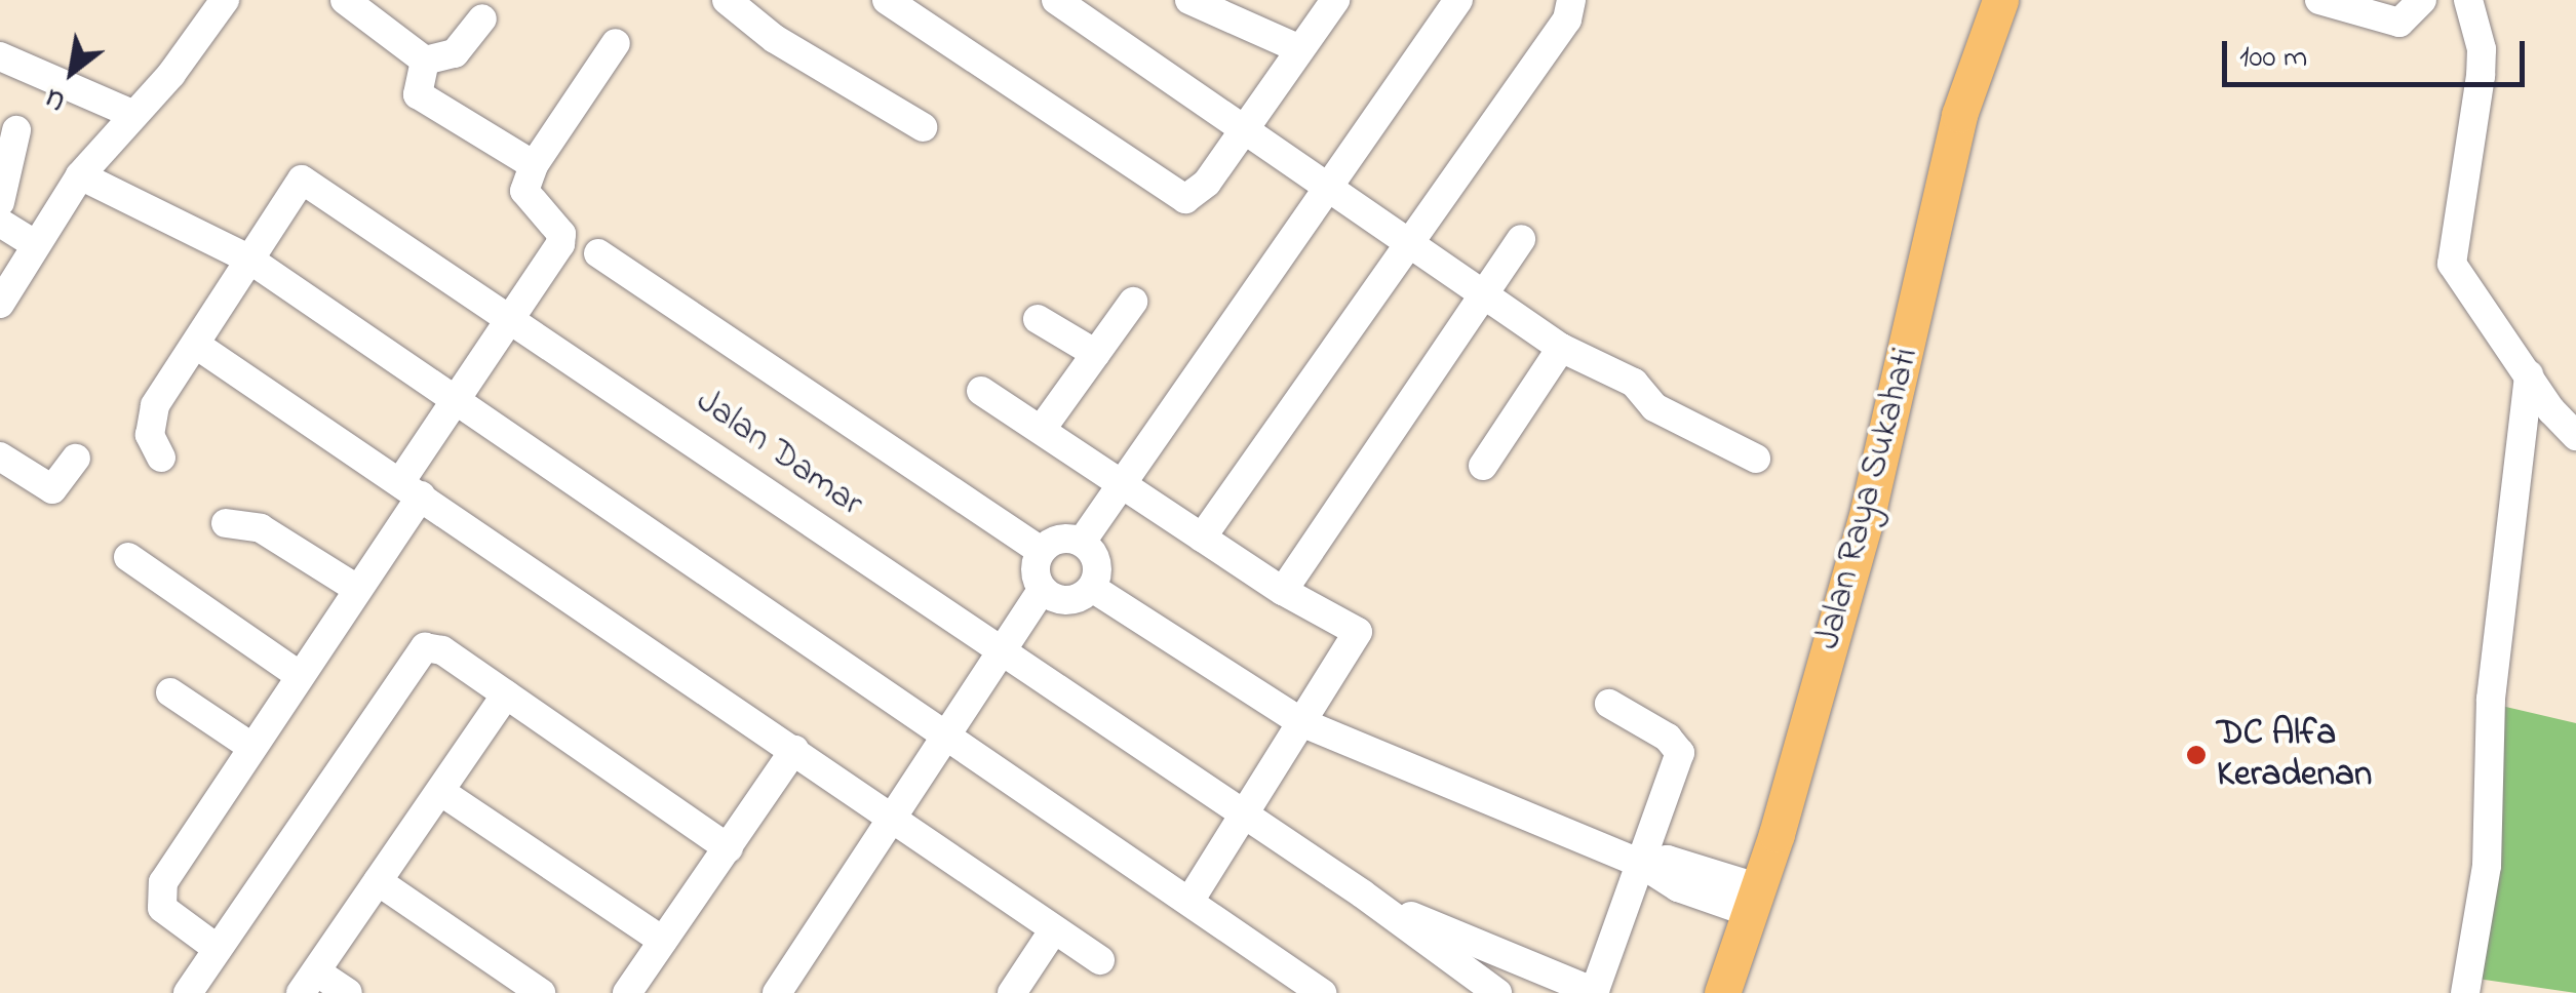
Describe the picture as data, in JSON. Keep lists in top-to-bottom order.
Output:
{
  "streets": {
    "main road": ["Jalan Raya Sukahati"],
    "street": ["Jalan Damar"]
  },
  "places": ["DC Alfa Keradenan"],
  "scale_bar": "100 m",
  "north": "bottom left"
}
